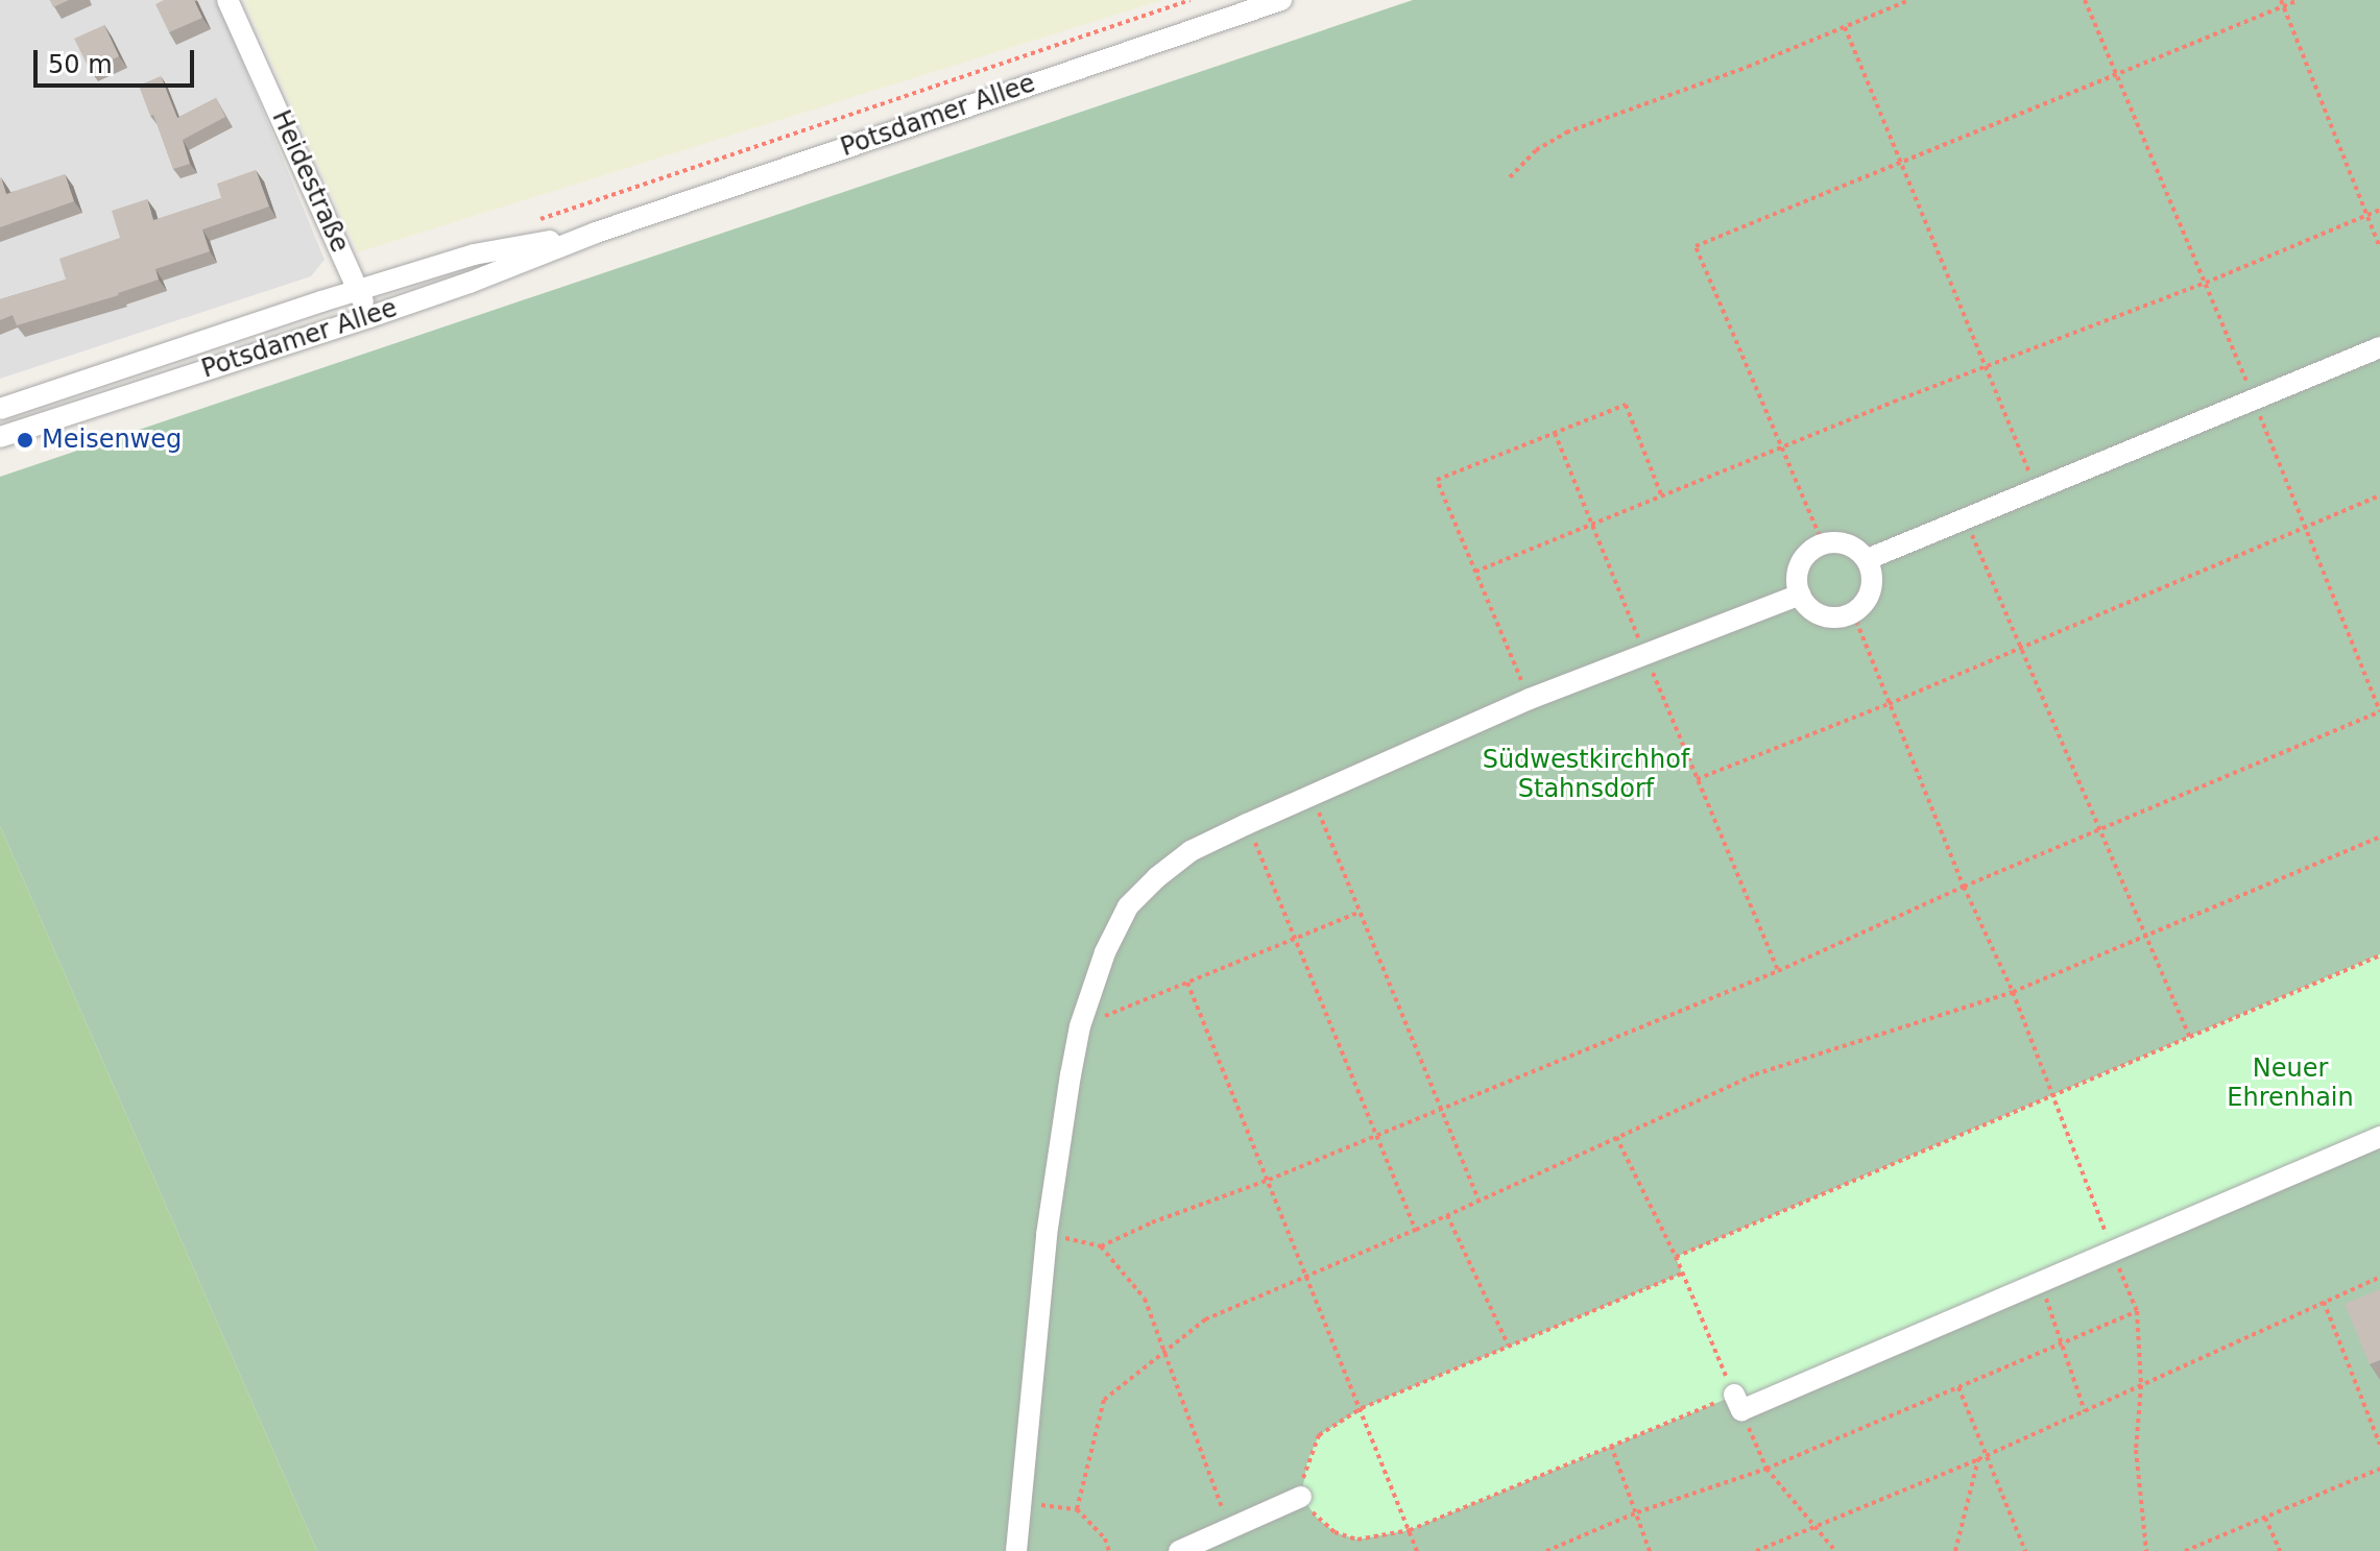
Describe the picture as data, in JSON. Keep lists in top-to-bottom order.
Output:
{
  "streets": {
    "street": ["Potsdamer Allee", "Heidestraße"]
  },
  "crossings": [
    ["Potsdamer Allee", "Heidestraße"]
  ],
  "parks": ["Südwestkirchhof Stahnsdorf", "Neuer Ehrenhain"],
  "places": ["Meisenweg"],
  "scale_bar": "50 m"
}
